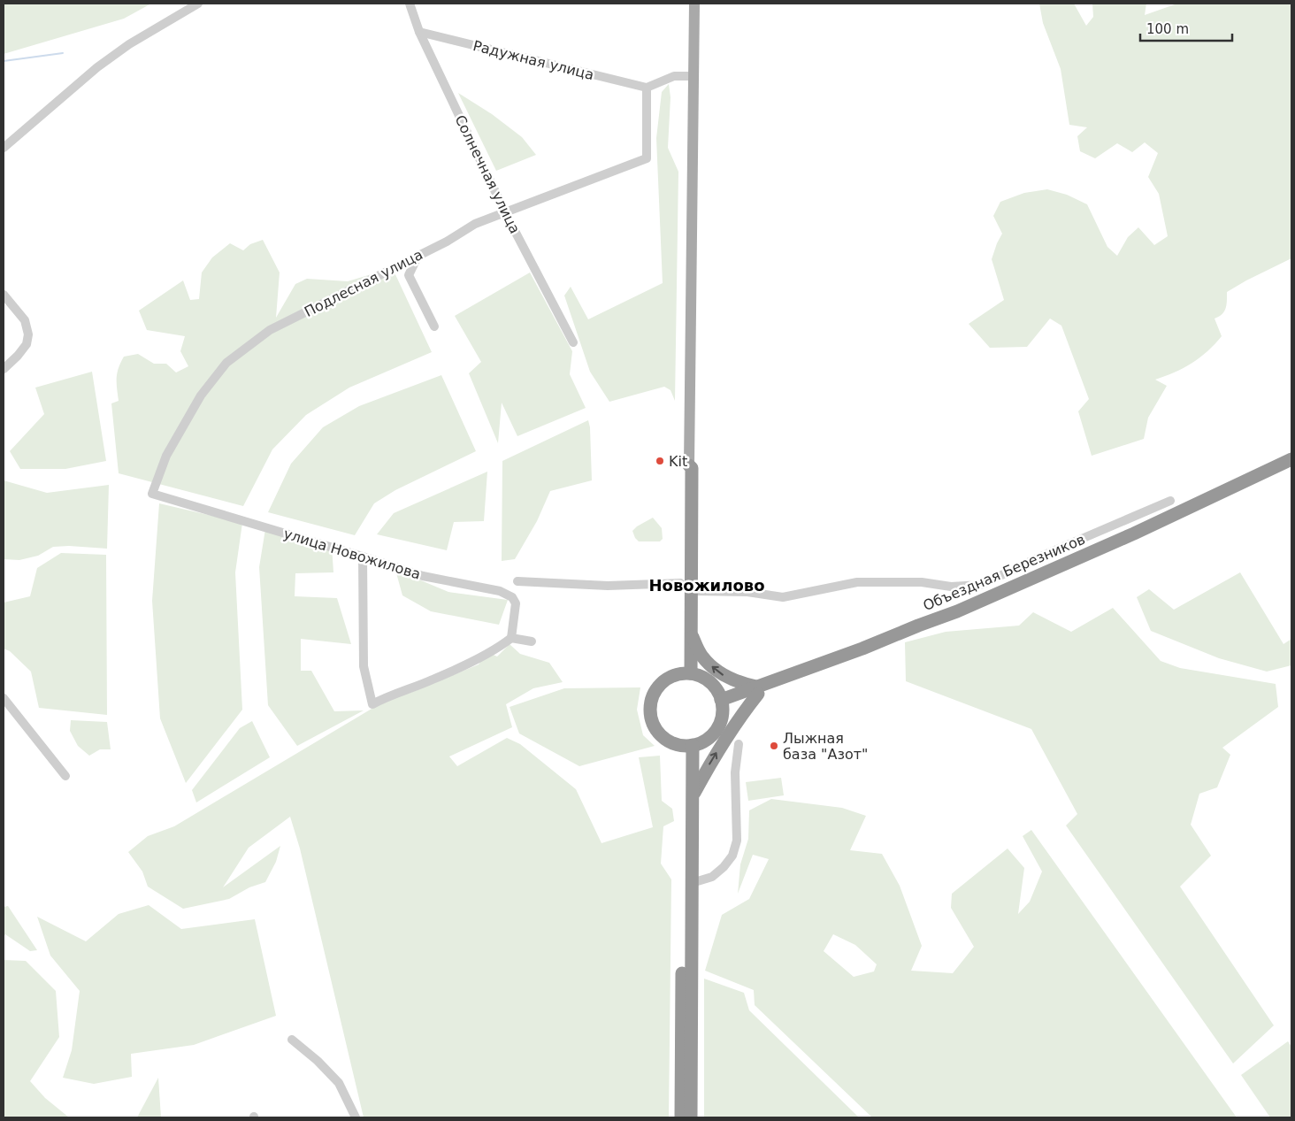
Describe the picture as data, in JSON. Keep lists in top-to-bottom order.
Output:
{
  "streets": {
    "highway": ["Объездная Березников"],
    "street": [
      "Радужная улица",
      "Солнечная улица",
      "Подлесная улица",
      "улица Новожилова"
    ]
  },
  "crossings": [
    ["Радужная улица", "Солнечная улица"],
    ["Радужная улица", "Подлесная улица"],
    ["Солнечная улица", "Подлесная улица"],
    ["Подлесная улица", "улица Новожилова"]
  ],
  "districts": ["Новожилово"],
  "places": ["Kit", "Лыжная база \"Азот\""],
  "scale_bar": "100 m"
}
